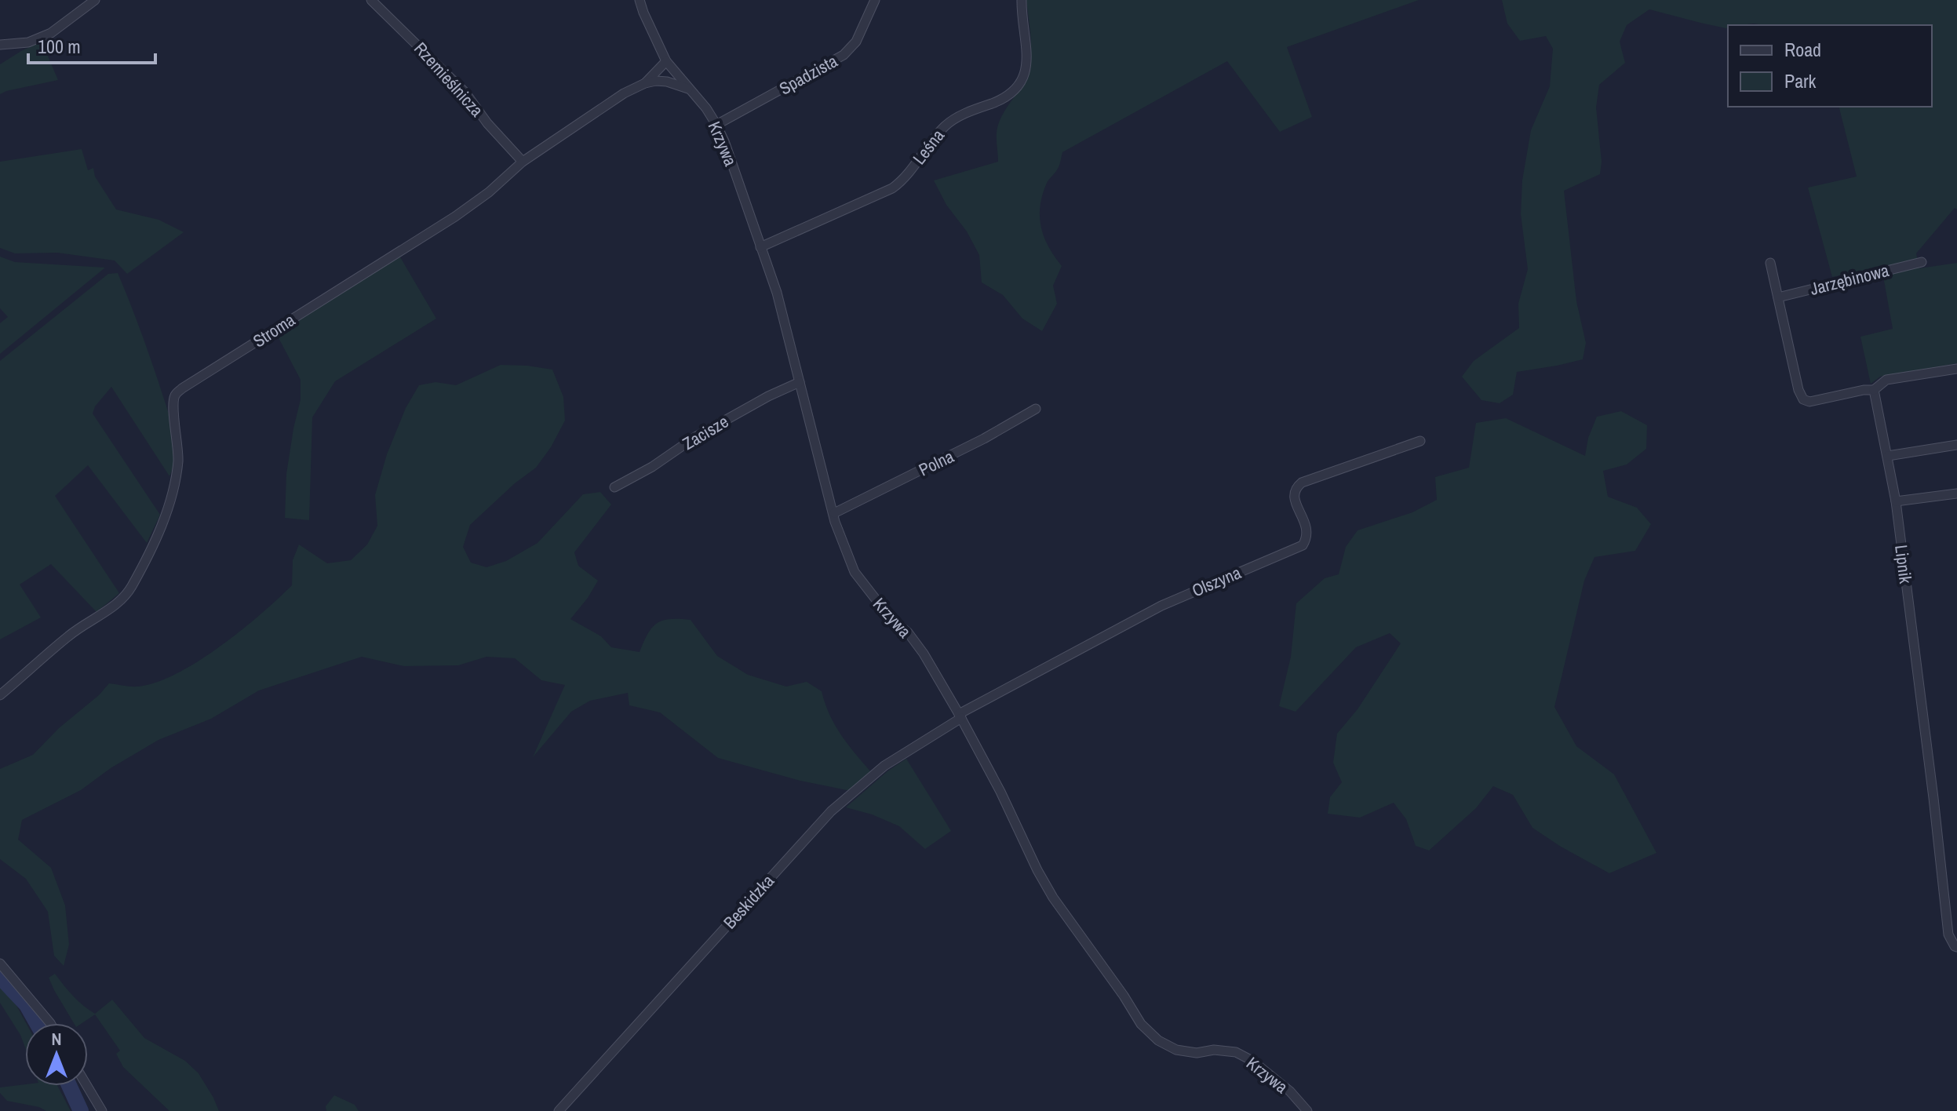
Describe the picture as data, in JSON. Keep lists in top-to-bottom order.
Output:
{
  "streets": {
    "street": [
      "Spadzista",
      "Rzemieślnicza",
      "Krzywa",
      "Leśna",
      "Jarzębinowa",
      "Stroma",
      "Zacisze",
      "Polna",
      "Lipnik",
      "Olszyna",
      "Beskidzka"
    ]
  },
  "crossings": [
    ["Spadzista", "Krzywa"],
    ["Rzemieślnicza", "Stroma"],
    ["Krzywa", "Leśna"],
    ["Krzywa", "Zacisze"],
    ["Krzywa", "Polna"],
    ["Krzywa", "Olszyna"],
    ["Krzywa", "Beskidzka"],
    ["Olszyna", "Beskidzka"]
  ],
  "legend": ["Road", "Park"],
  "scale_bar": "100 m",
  "north": "top"
}
